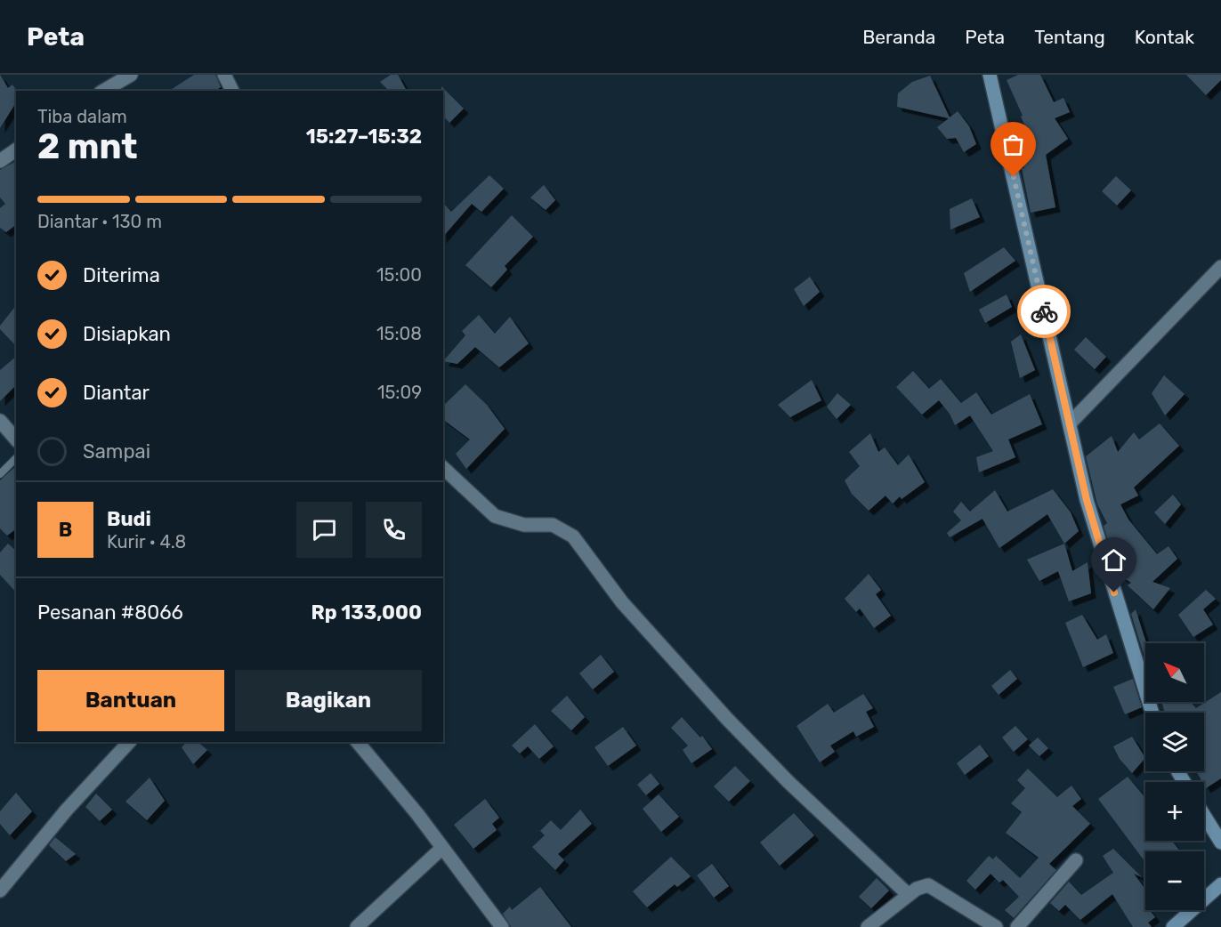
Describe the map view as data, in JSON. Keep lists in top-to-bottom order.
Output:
{
  "north": "top left",
  "page": {
    "header": "Peta",
    "nav": [
      "Beranda",
      "Peta",
      "Tentang",
      "Kontak"
    ],
    "heading": ["2 mnt", "Tiba dalam", "15:27–15:32"],
    "panel": [
      "Budi",
      "Kurir · 4.8",
      "Pesanan #8066",
      "Rp 133,000"
    ],
    "bar": "Diantar · 130 m",
    "list": [
      ["Diterima", "15:00"],
      ["Disiapkan", "15:08"],
      ["Diantar", "15:09"],
      "Sampai"
    ],
    "round": "B",
    "map_buttons": ["+", "−"],
    "buttons": ["Bantuan", "Bagikan"]
  }
}
